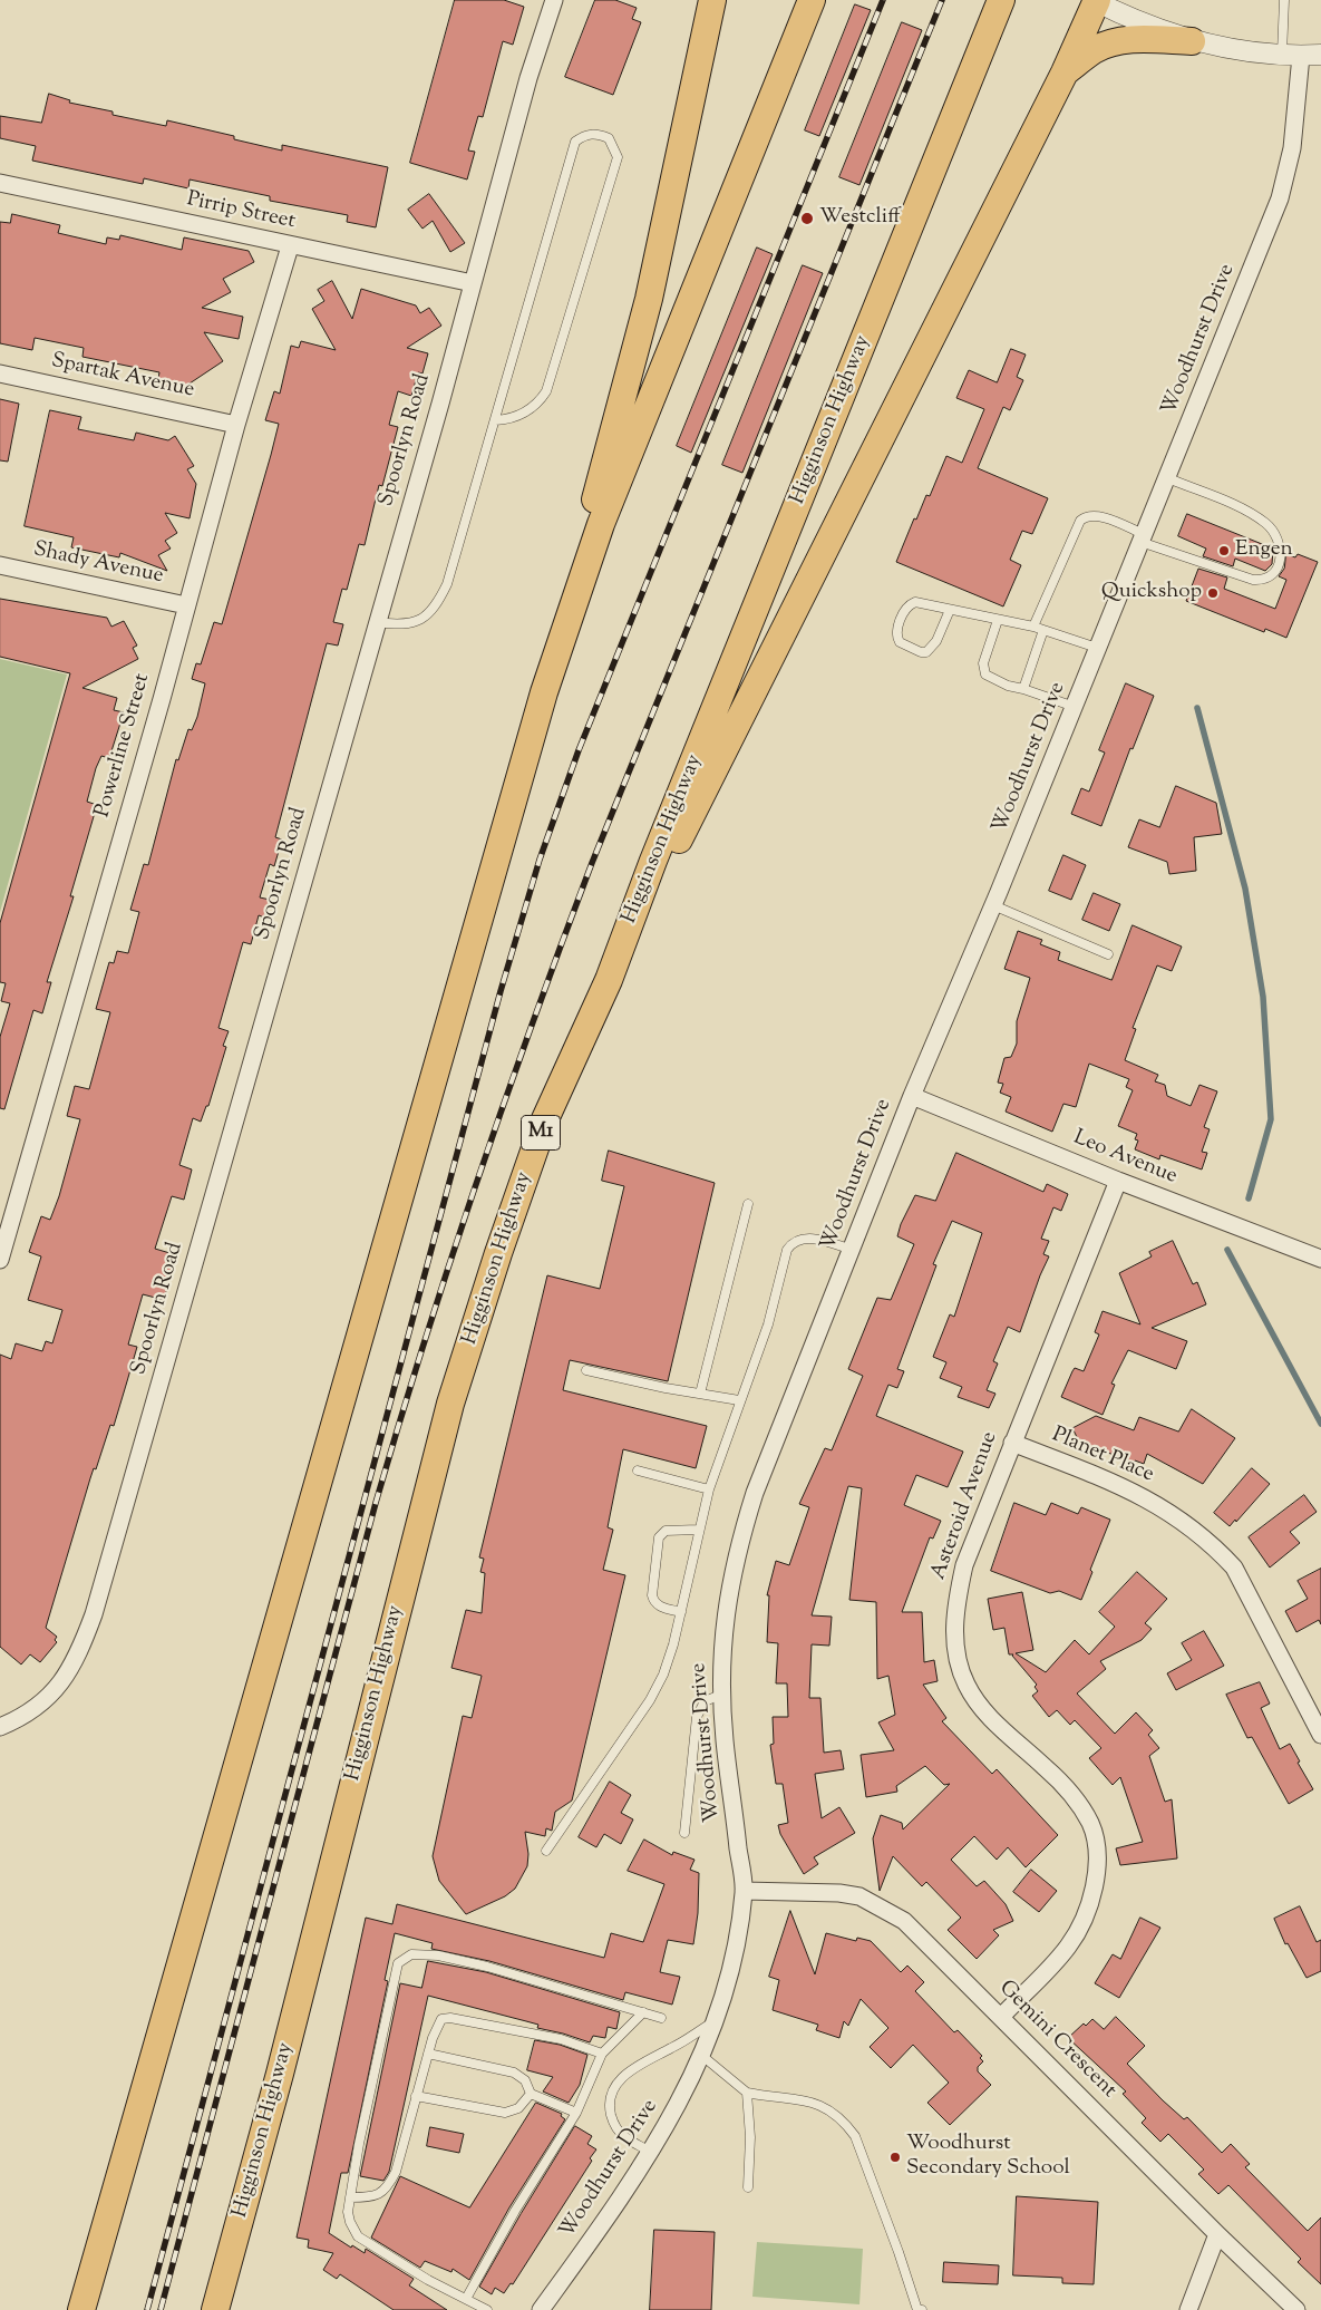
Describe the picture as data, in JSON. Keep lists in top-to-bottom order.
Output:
{
  "streets": {
    "highway": ["Higginson Highway", "M1"],
    "street": [
      "Pirrip Street",
      "Woodhurst Drive",
      "Spartak Avenue",
      "Spoorlyn Road",
      "Shady Avenue",
      "Powerline Street",
      "Leo Avenue",
      "Planet Place",
      "Asteroid Avenue",
      "Gemini Crescent"
    ]
  },
  "crossings": [
    ["Pirrip Street", "Spoorlyn Road"],
    ["Pirrip Street", "Powerline Street"],
    ["Woodhurst Drive", "Leo Avenue"],
    ["Woodhurst Drive", "Gemini Crescent"],
    ["Spartak Avenue", "Powerline Street"],
    ["Shady Avenue", "Powerline Street"],
    ["Leo Avenue", "Asteroid Avenue"],
    ["Planet Place", "Asteroid Avenue"],
    ["Asteroid Avenue", "Gemini Crescent"]
  ],
  "places": [
    "Westcliff",
    "Engen",
    "Quickshop",
    "Woodhurst Secondary School"
  ]
}
